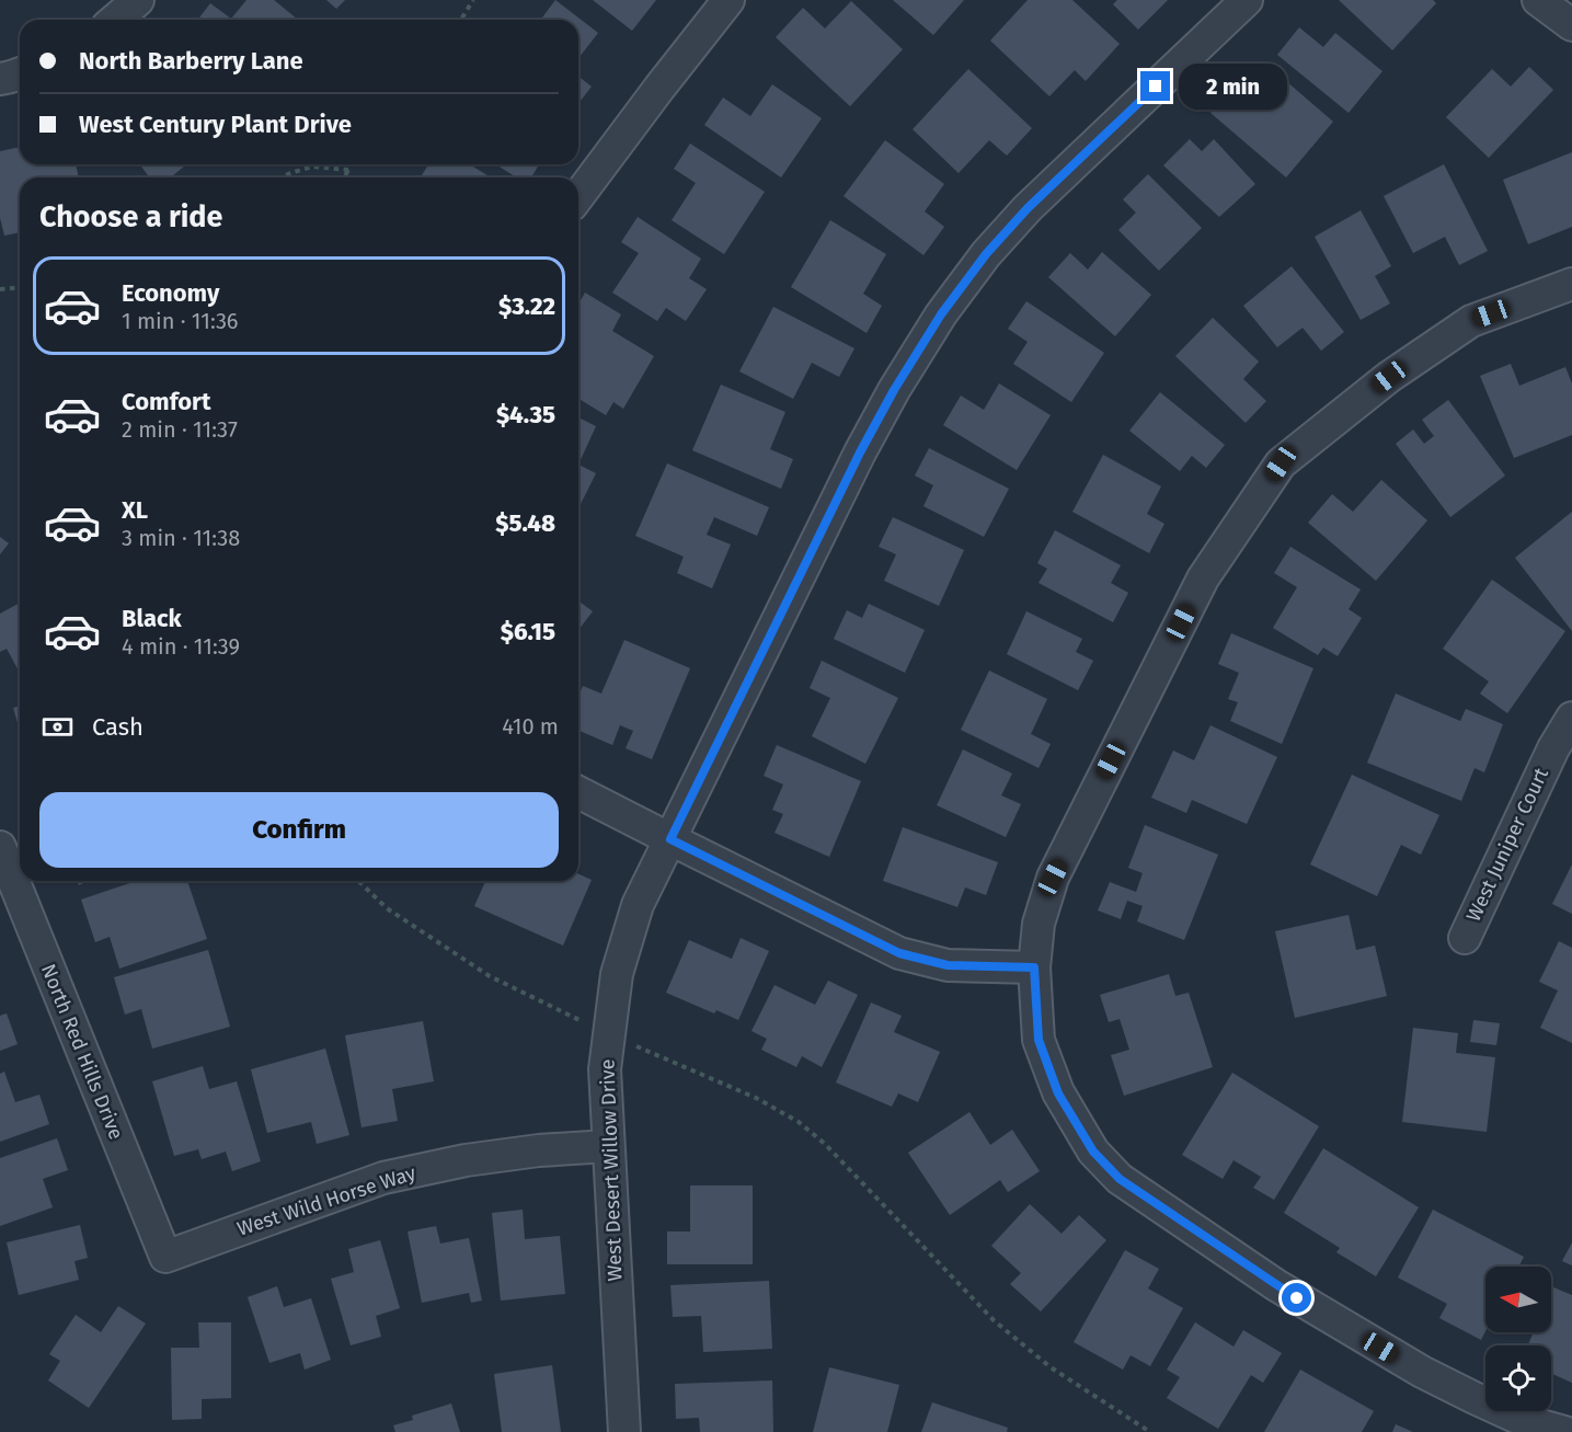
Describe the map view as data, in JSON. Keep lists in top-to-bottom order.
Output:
{
  "streets": {
    "street": [
      "West Juniper Court",
      "North Red Hills Drive",
      "West Desert Willow Drive",
      "West Wild Horse Way"
    ]
  },
  "crossings": [
    ["North Red Hills Drive", "West Wild Horse Way"],
    ["West Desert Willow Drive", "West Wild Horse Way"]
  ],
  "north": "left",
  "page": {
    "banner": ["North Barberry Lane", "West Century Plant Drive"],
    "bubble": "2 min",
    "heading": "Choose a ride",
    "list": [
      {
        "name": "Economy",
        "note": "1 min · 11:36",
        "value": "$3.22"
      },
      {
        "name": "Comfort",
        "note": "2 min · 11:37",
        "value": "$4.35"
      },
      {
        "name": "XL",
        "note": "3 min · 11:38",
        "value": "$5.48"
      },
      {
        "name": "Black",
        "note": "4 min · 11:39",
        "value": "$6.15"
      }
    ],
    "pay": ["Cash", "410 m"],
    "buttons": "Confirm"
  }
}
